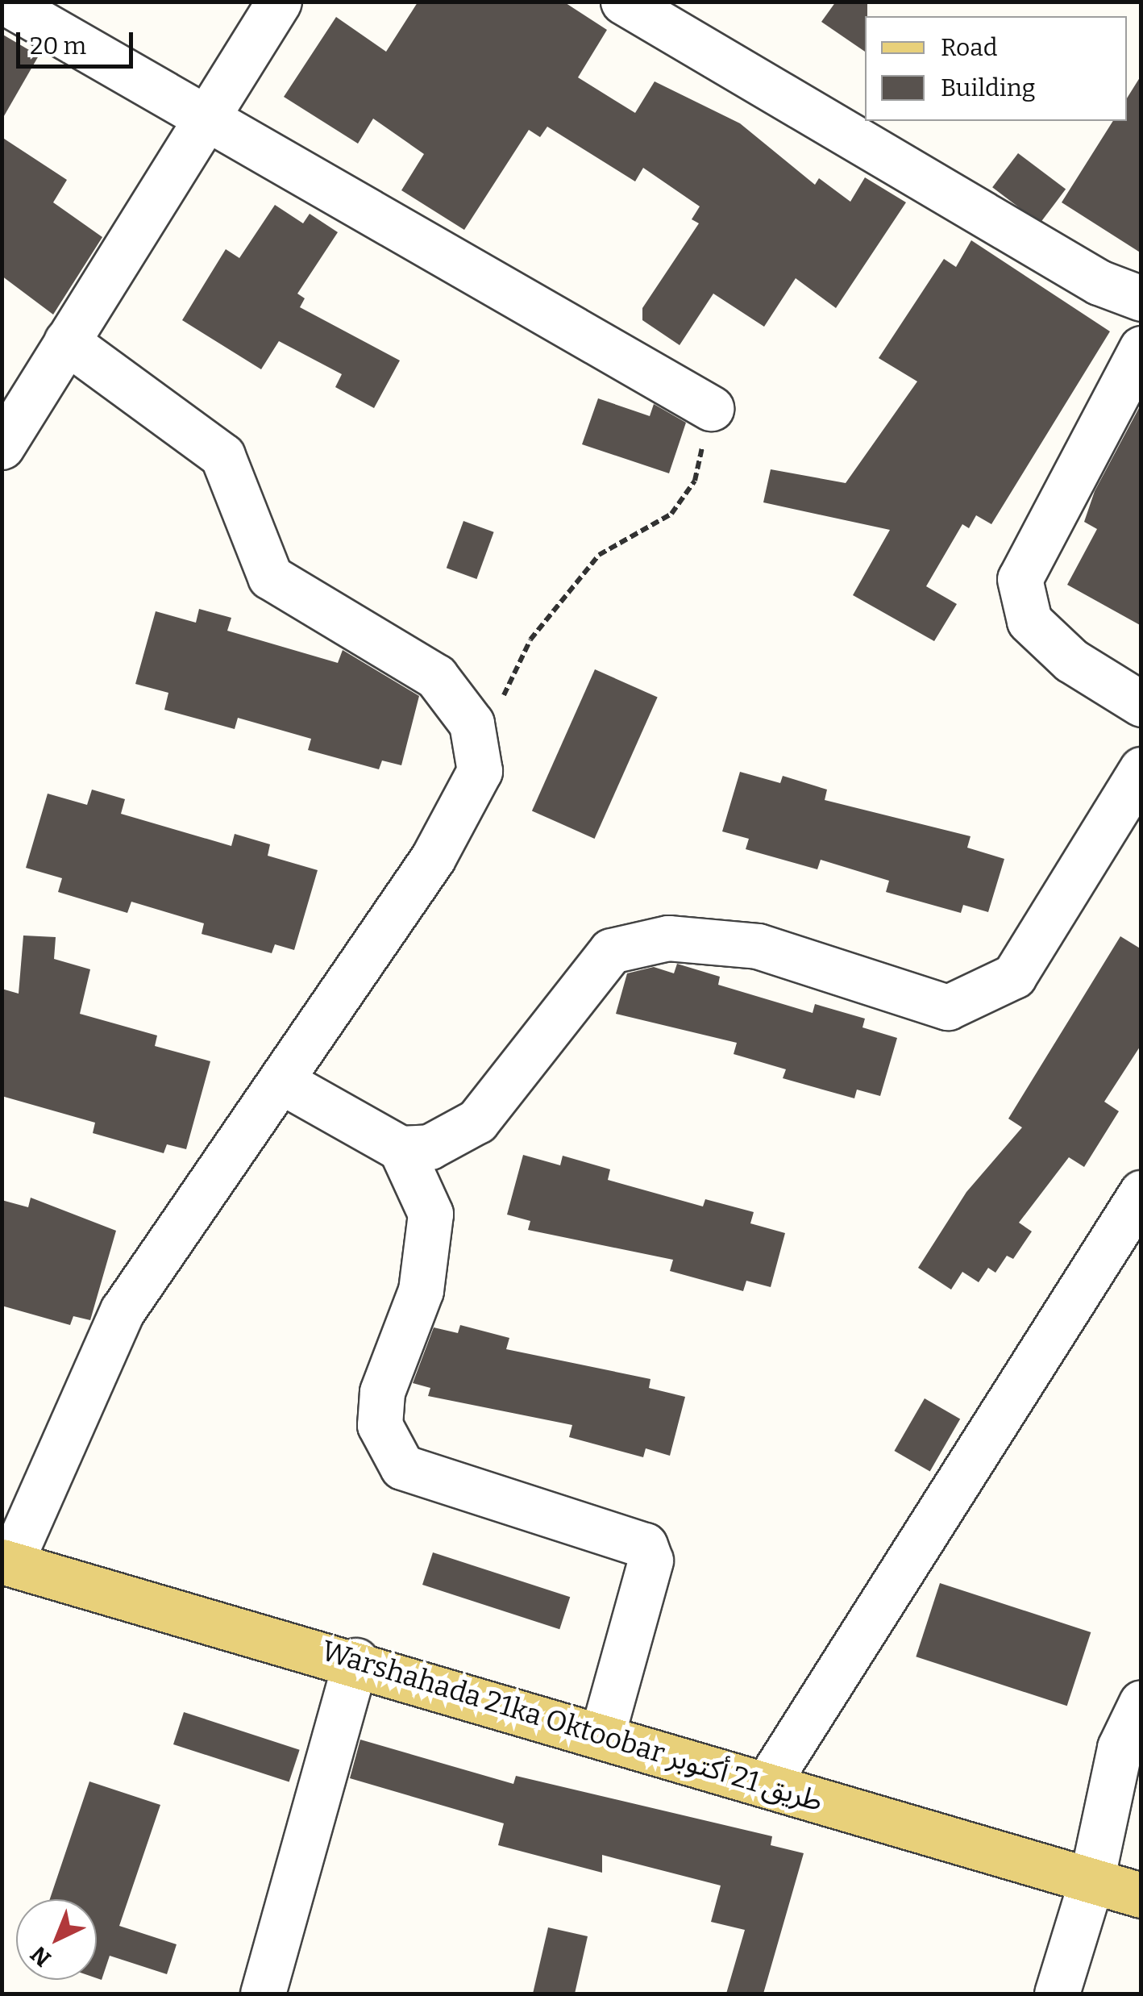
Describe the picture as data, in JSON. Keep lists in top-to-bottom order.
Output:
{
  "streets": {
    "main road": ["Warshahada 21ka Oktoobar طريق 21 أكتوبر"]
  },
  "legend": ["Road", "Building"],
  "scale_bar": "20 m",
  "north": "bottom left"
}
